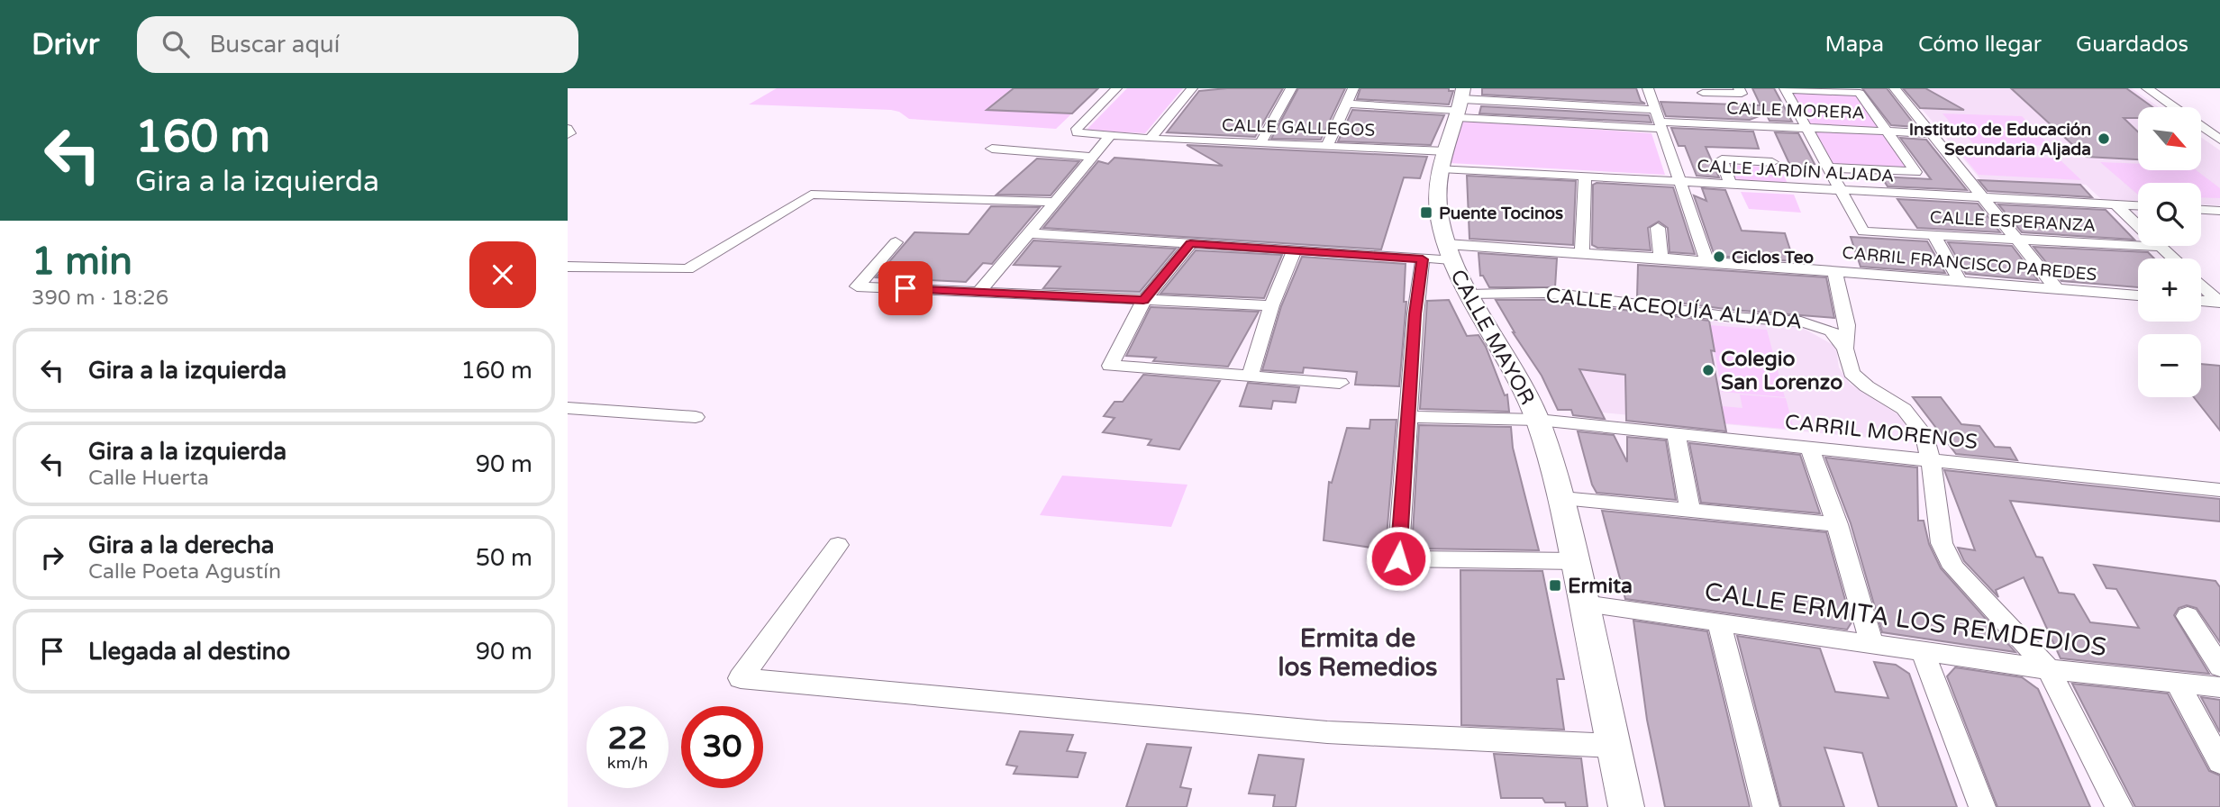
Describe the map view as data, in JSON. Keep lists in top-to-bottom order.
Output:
{
  "streets": {
    "main road": ["CALLE MAYOR"],
    "street": [
      "CALLE MORERA",
      "CALLE GALLEGOS",
      "CALLE JARDÍN ALJADA",
      "CALLE ESPERANZA",
      "CARRIL FRANCISCO PAREDES",
      "CALLE ACEQUÍA ALJADA",
      "CARRIL MORENOS",
      "CALLE ERMITA LOS REMDEDIOS"
    ]
  },
  "crossings": [
    ["CALLE MORERA", "CALLE MAYOR"],
    ["CALLE GALLEGOS", "CALLE JARDÍN ALJADA"],
    ["CALLE GALLEGOS", "CALLE MAYOR"],
    ["CALLE JARDÍN ALJADA", "CALLE ESPERANZA"],
    ["CALLE JARDÍN ALJADA", "CALLE MAYOR"],
    ["CARRIL FRANCISCO PAREDES", "CALLE MAYOR"],
    ["CALLE ACEQUÍA ALJADA", "CALLE MAYOR"],
    ["CALLE ACEQUÍA ALJADA", "CARRIL MORENOS"],
    ["CALLE ACEQUÍA ALJADA", "CALLE ERMITA LOS REMDEDIOS"],
    ["CALLE MAYOR", "CARRIL MORENOS"],
    ["CALLE MAYOR", "CALLE ERMITA LOS REMDEDIOS"]
  ],
  "districts": ["Ermita de los Remedios"],
  "places": {
    "other": ["Instituto de Educación Secundaria Aljada", "Ciclos Teo", "Colegio San Lorenzo"],
    "transit": ["Puente Tocinos", "Ermita"]
  },
  "north": "bottom right",
  "page": {
    "header": "Drivr",
    "search": "Buscar aquí",
    "nav": ["Mapa", "Cómo llegar", "Guardados"],
    "turn": ["160 m", "Gira a la izquierda"],
    "map_buttons": ["+", "−"],
    "heading": ["1 min", "390 m · 18:26"],
    "list": [
      {
        "name": "Gira a la izquierda",
        "value": "160 m"
      },
      {
        "name": "Gira a la izquierda",
        "note": "Calle Huerta",
        "value": "90 m"
      },
      {
        "name": "Gira a la derecha",
        "note": "Calle Poeta Agustín",
        "value": "50 m"
      },
      {
        "name": "Llegada al destino",
        "value": "90 m"
      }
    ],
    "speed": "22 km/h",
    "limit": "30"
  }
}
